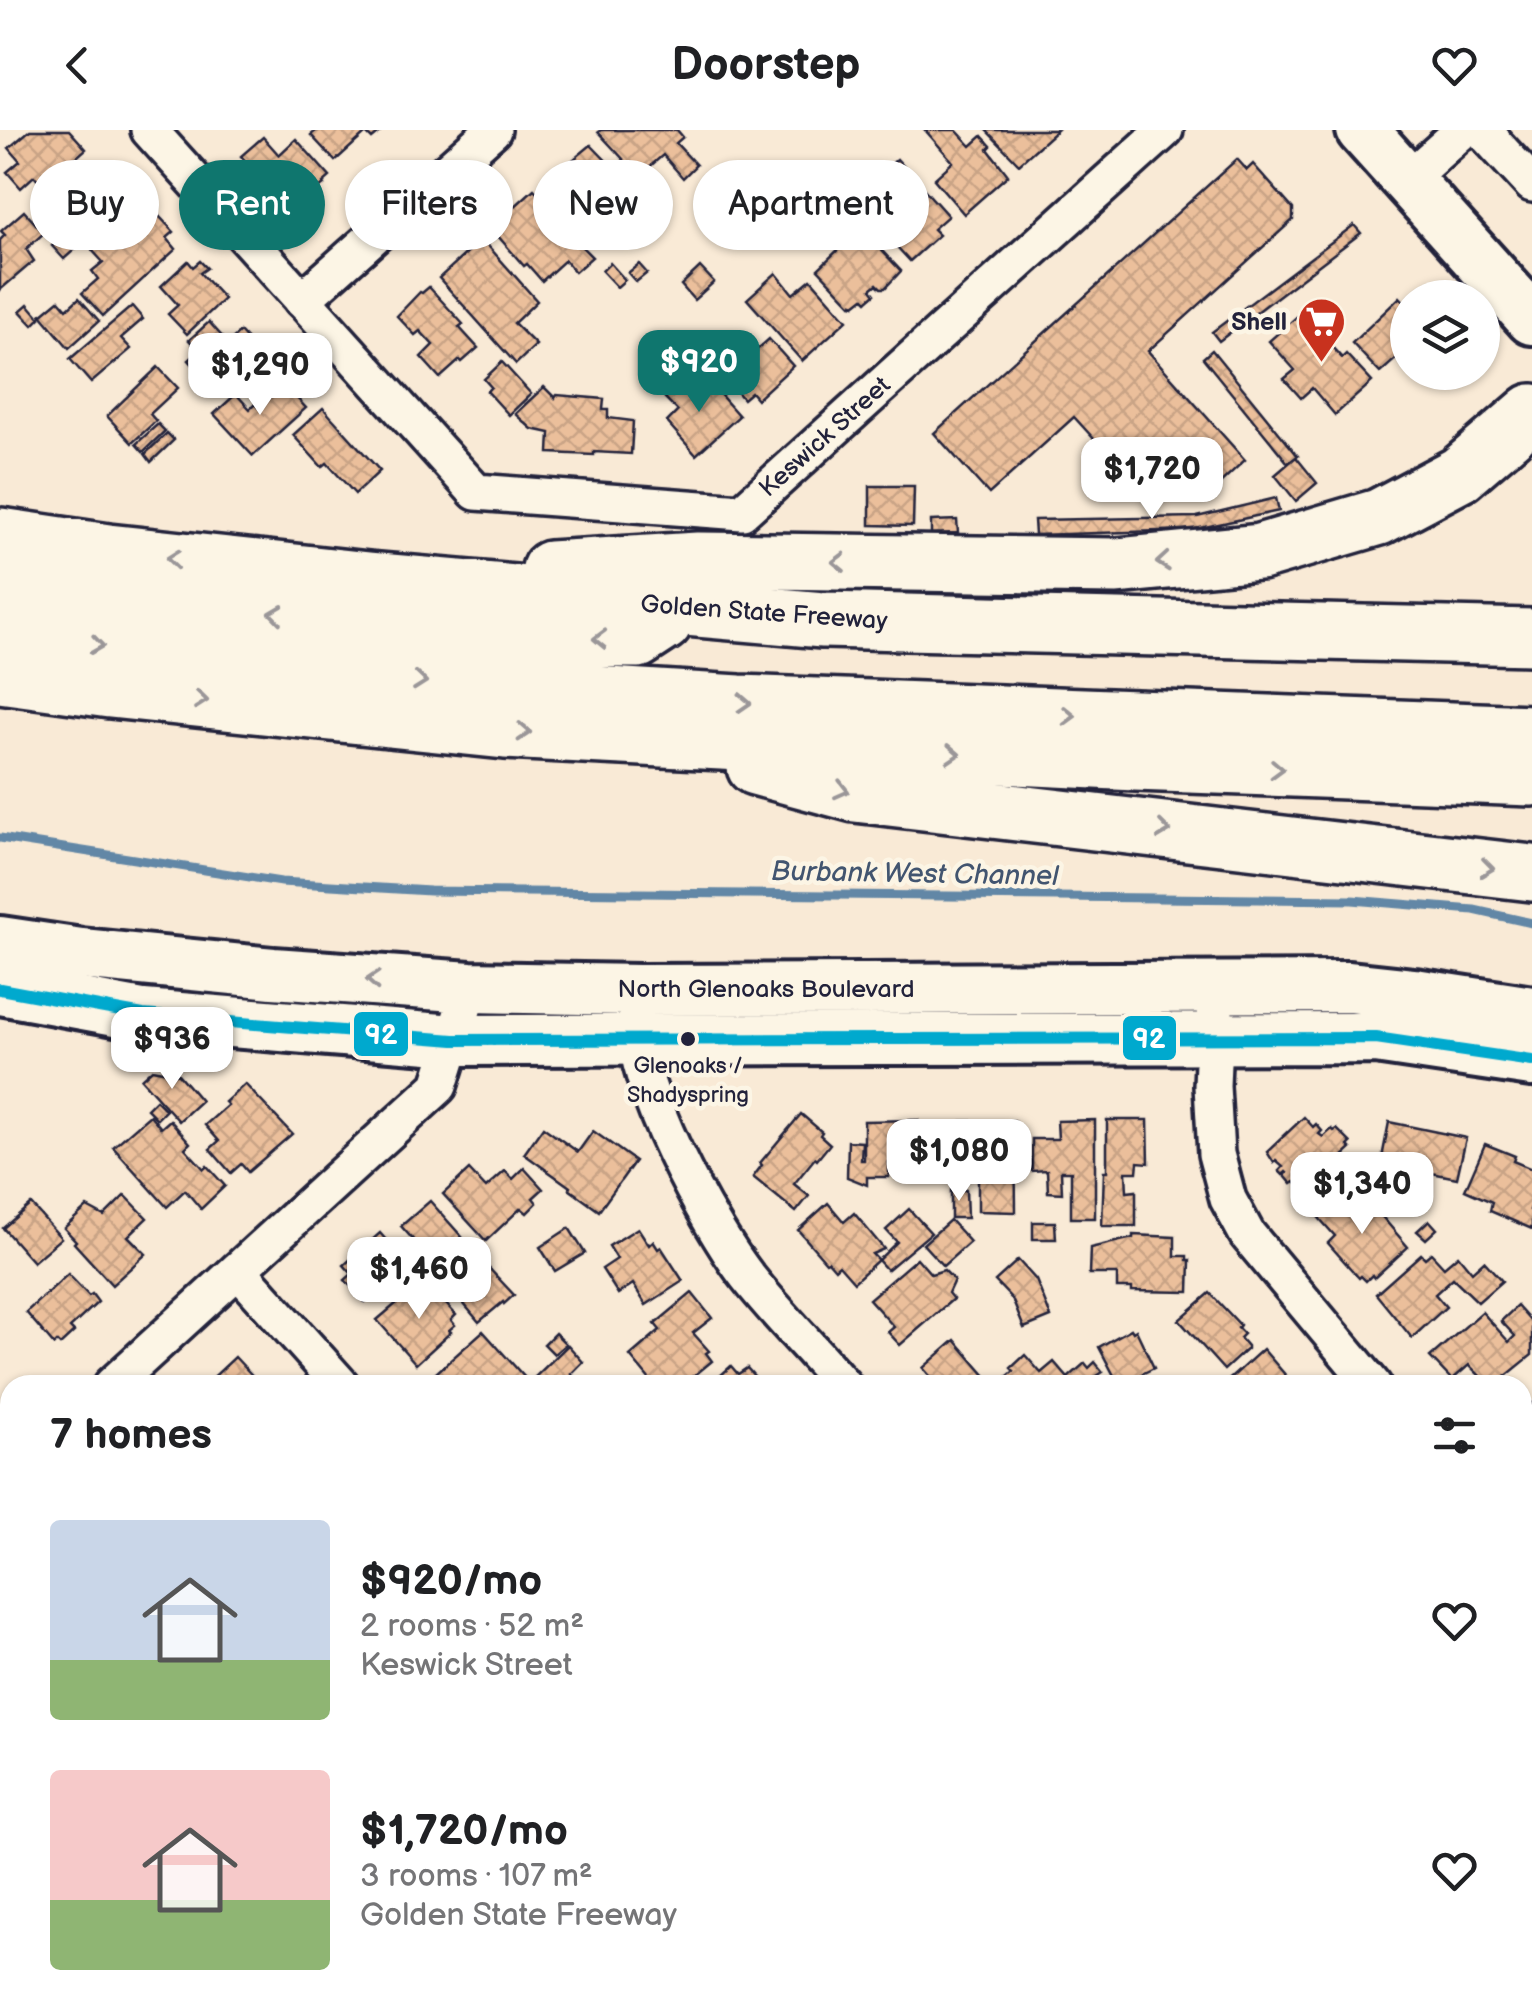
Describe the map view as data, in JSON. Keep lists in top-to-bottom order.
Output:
{
  "streets": {
    "highway": ["Golden State Freeway"],
    "main road": ["North Glenoaks Boulevard"],
    "street": ["Keswick Street"]
  },
  "water": ["Burbank West Channel"],
  "places": {
    "supermarket": ["Shell"],
    "other": ["Glenoaks / Shadyspring"]
  },
  "lines": ["transit line 92"],
  "page": {
    "header": "Doorstep",
    "chip": [
      "Buy",
      "Rent",
      "Filters",
      "New",
      "Apartment"
    ],
    "price": [
      "$920",
      "$1,290",
      "$1,720",
      "$936",
      "$1,080",
      "$1,340",
      "$1,460"
    ],
    "heading": "7 homes",
    "list": [
      {
        "name": "$920/mo",
        "note": "2 rooms · 52 m² · Keswick Street"
      },
      {
        "name": "$1,720/mo",
        "note": "3 rooms · 107 m² · Golden State Freeway"
      }
    ]
  }
}
